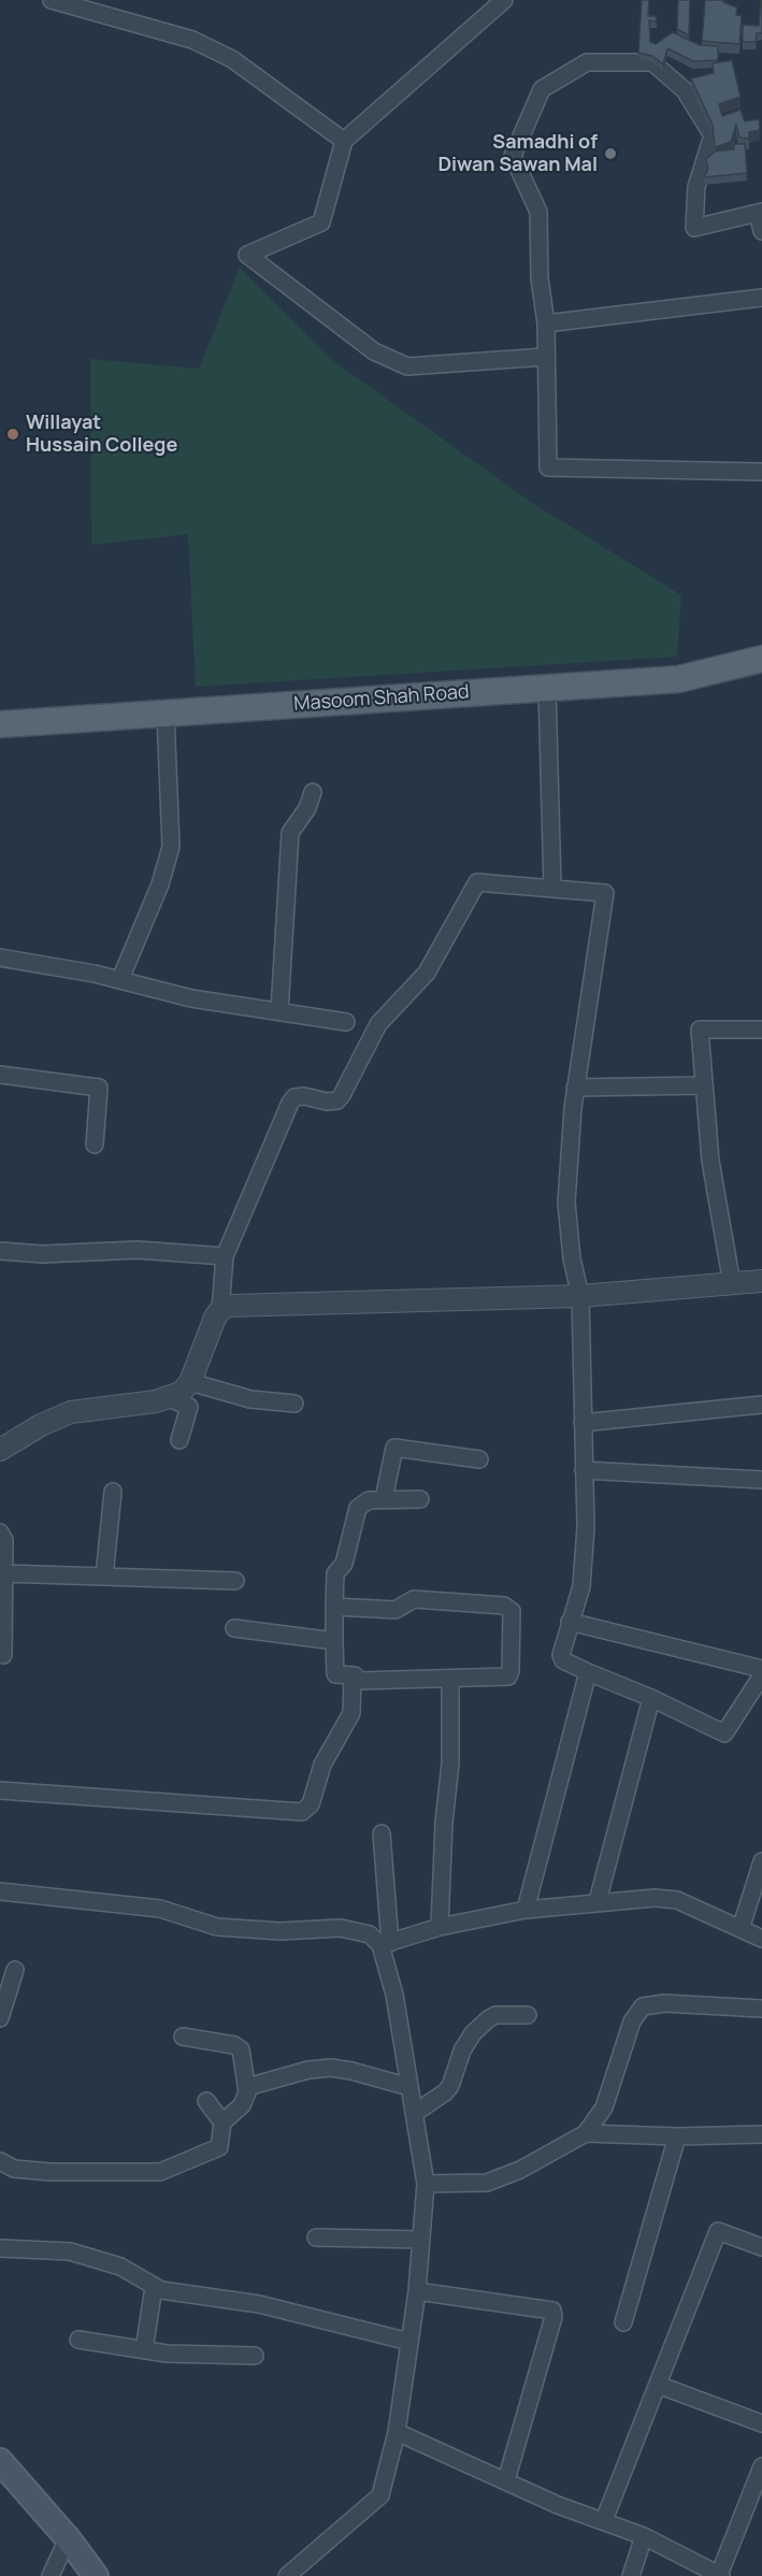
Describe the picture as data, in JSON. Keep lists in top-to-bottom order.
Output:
{
  "streets": {
    "main road": ["Masoom Shah Road"]
  },
  "places": ["Samadhi of Diwan Sawan Mal", "Willayat Hussain College"]
}
